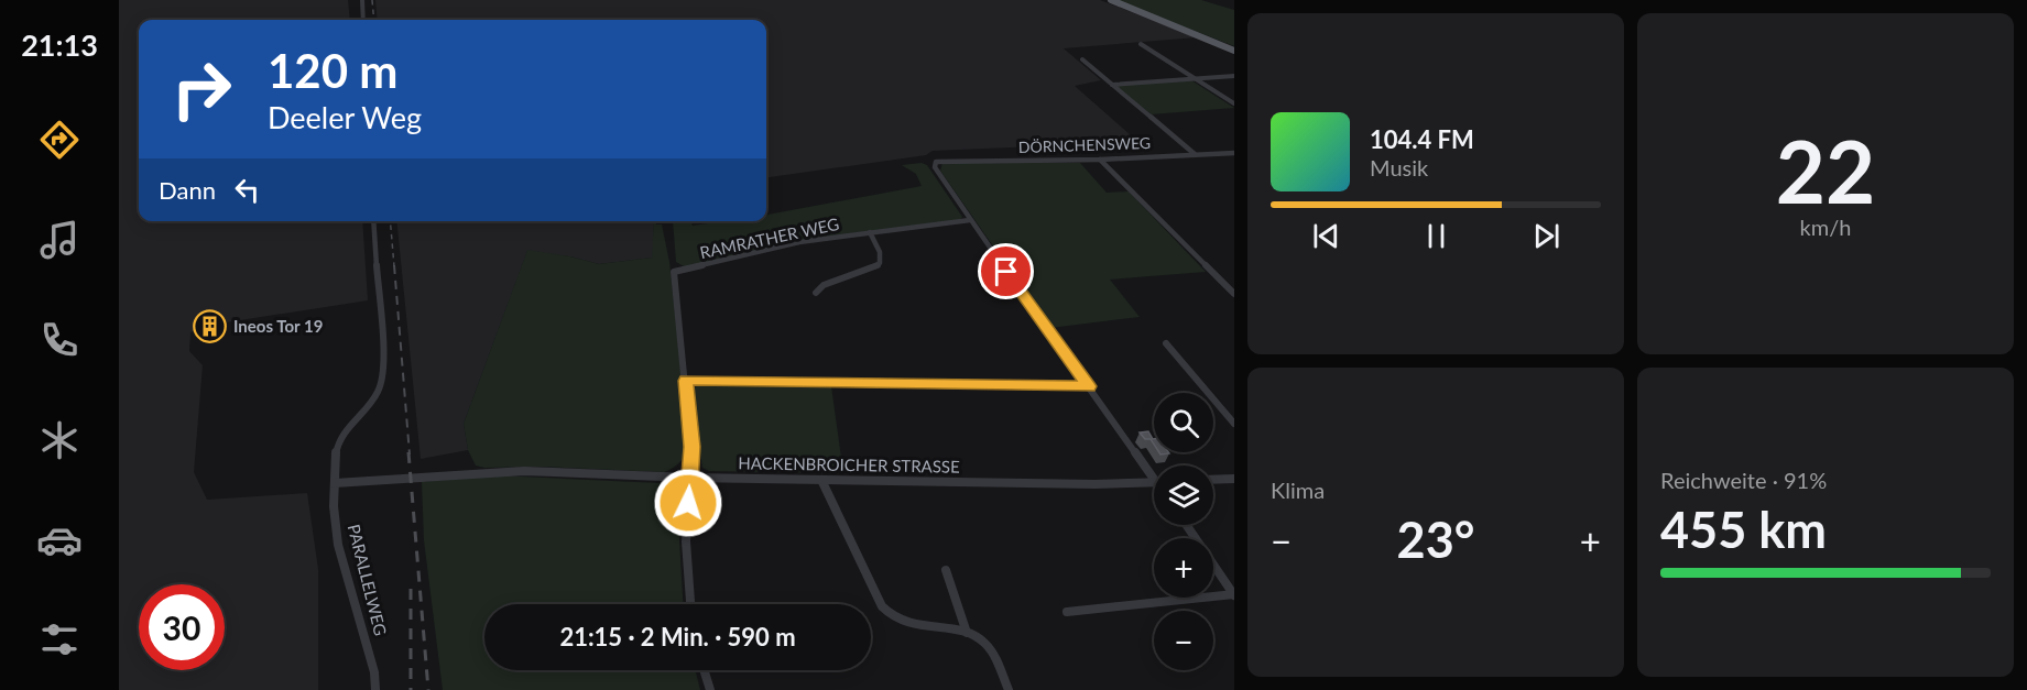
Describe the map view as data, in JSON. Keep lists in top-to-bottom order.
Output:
{
  "streets": {
    "street": [
      "DÖRNCHENSWEG",
      "RAMRATHER WEG",
      "HACKENBROICHER STRASSE",
      "PARALLELWEG"
    ]
  },
  "crossings": [
    ["DÖRNCHENSWEG", "RAMRATHER WEG"],
    ["HACKENBROICHER STRASSE", "PARALLELWEG"]
  ],
  "places": {
    "building": ["Ineos Tor 19"]
  },
  "page": {
    "tabs": "21:13",
    "tile": [
      ["22", "km/h"],
      "Klima",
      ["Reichweite · 91%", "455 km"]
    ],
    "turn": ["120 m", "Deeler Weg"],
    "song": ["104.4 FM", "Musik"],
    "then": "Dann",
    "map_buttons": ["+", "−"],
    "heat": ["−", "23°", "+"],
    "limit": "30",
    "trip": "21:15 · 2 Min. · 590 m"
  }
}
